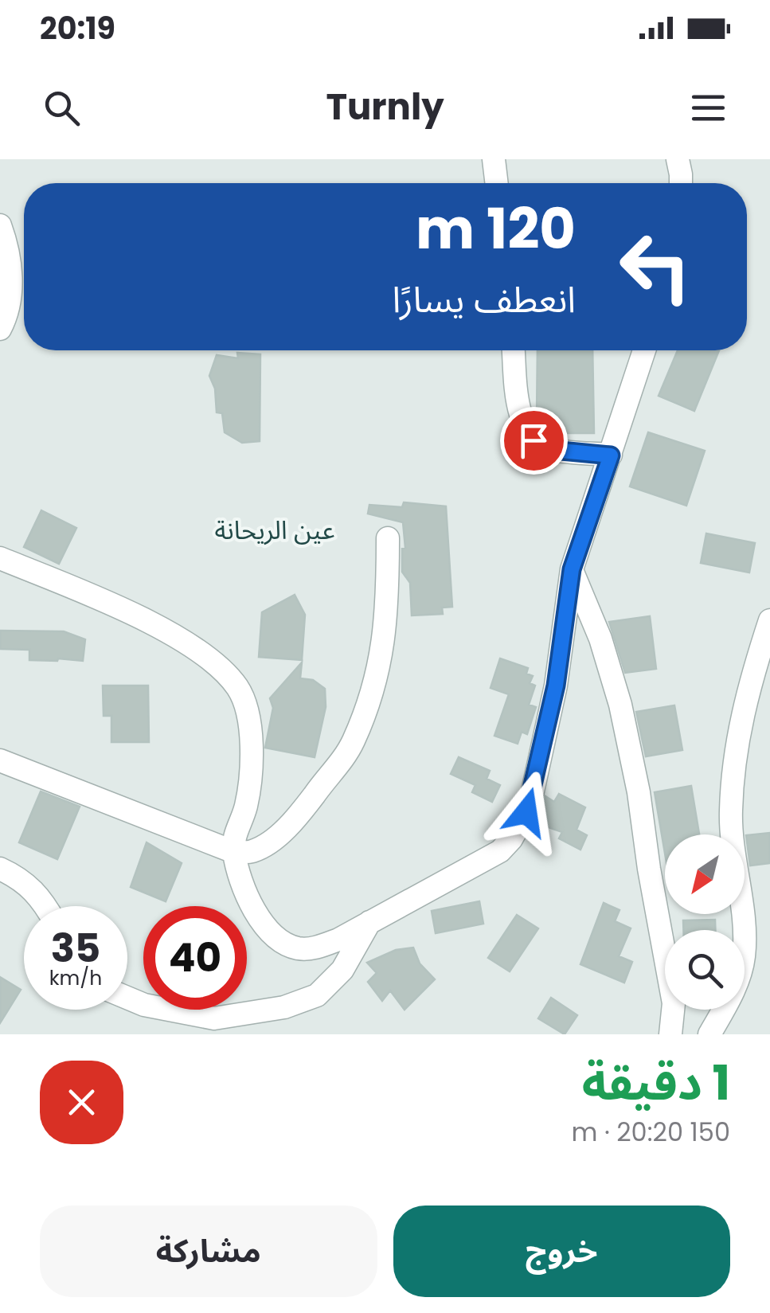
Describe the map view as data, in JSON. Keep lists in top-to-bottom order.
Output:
{
  "districts": ["عين الريحانة"],
  "north": "bottom left",
  "page": {
    "status": "20:19",
    "header": "Turnly",
    "turn": ["120 m", "انعطف يسارًا"],
    "speed": "35 km/h",
    "limit": "40",
    "heading": ["1 دقيقة", "150 m · 20:20"],
    "buttons": ["خروج", "مشاركة"]
  }
}
